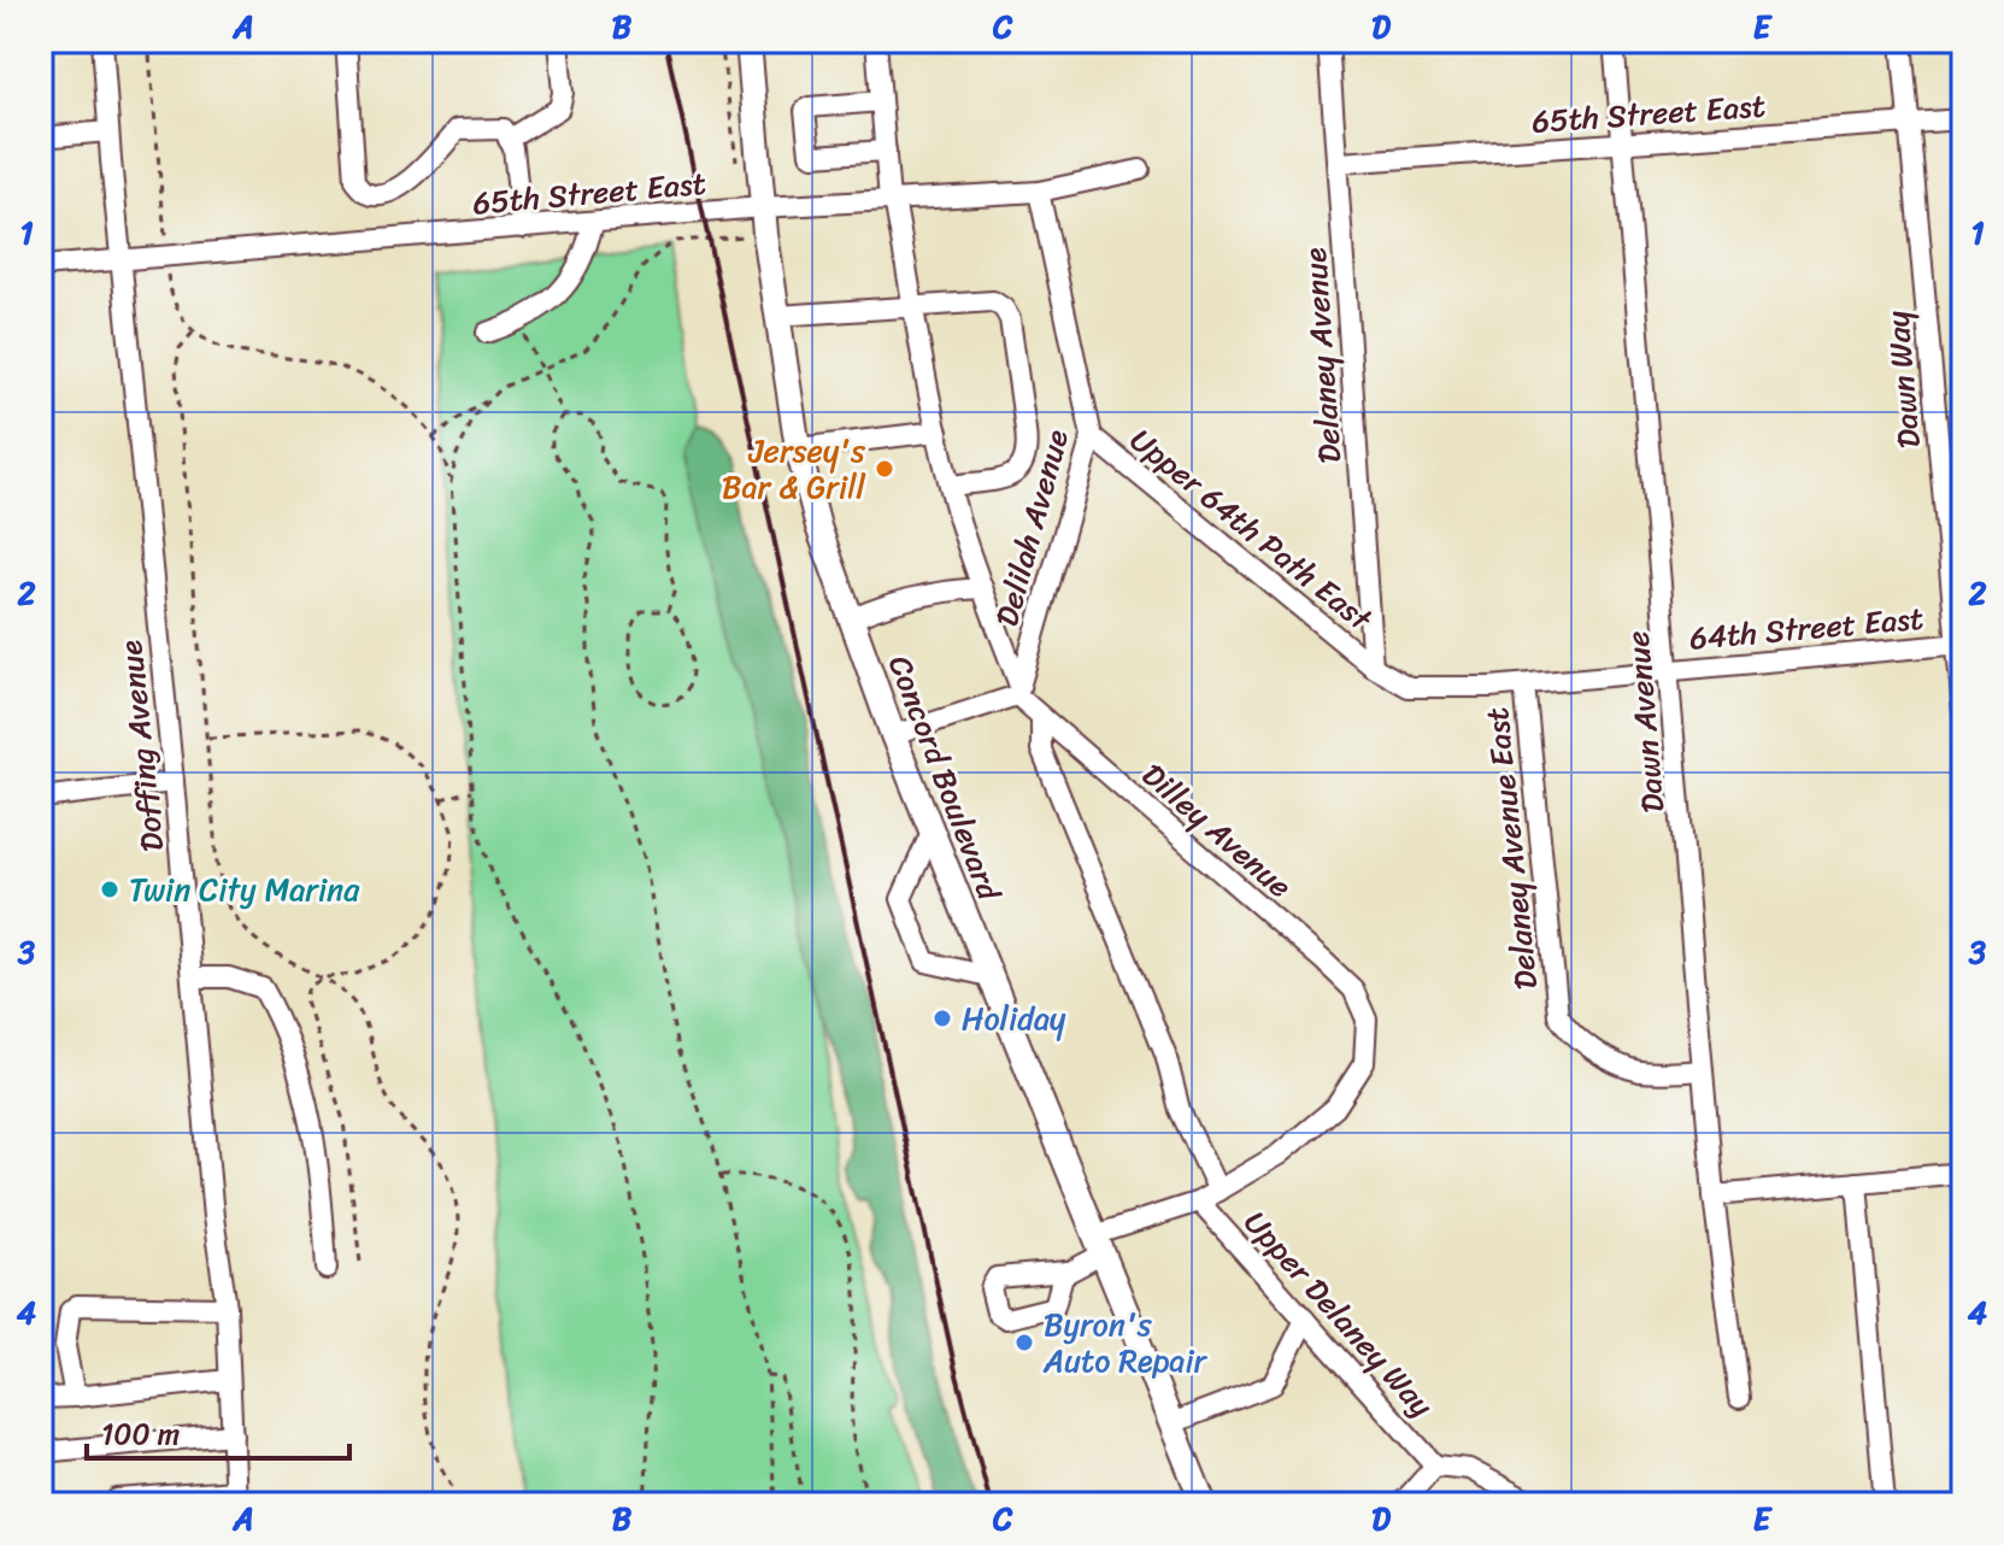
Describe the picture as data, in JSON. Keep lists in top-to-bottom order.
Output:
{
  "streets": {
    "main road": ["Concord Boulevard"],
    "street": [
      "65th Street East",
      "Delaney Avenue",
      "Dawn Way",
      "Delilah Avenue",
      "Upper 64th Path East",
      "64th Street East",
      "Dawn Avenue",
      "Doffing Avenue",
      "Dilley Avenue",
      "Delaney Avenue East",
      "Upper Delaney Way"
    ]
  },
  "crossings": [
    ["65th Street East", "Delaney Avenue"],
    ["65th Street East", "Dawn Way"],
    ["65th Street East", "Delilah Avenue"],
    ["65th Street East", "Dawn Avenue"],
    ["65th Street East", "Doffing Avenue"],
    ["65th Street East", "Concord Boulevard"],
    ["Delaney Avenue", "Upper 64th Path East"],
    ["Delaney Avenue", "64th Street East"],
    ["Dawn Way", "64th Street East"],
    ["Delilah Avenue", "Upper 64th Path East"],
    ["Delilah Avenue", "Dilley Avenue"],
    ["Upper 64th Path East", "64th Street East"],
    ["64th Street East", "Dawn Avenue"],
    ["64th Street East", "Delaney Avenue East"],
    ["Dawn Avenue", "Delaney Avenue East"]
  ],
  "places": [
    "Jersey's Bar & Grill",
    "Twin City Marina",
    "Holiday",
    "Byron's Auto Repair"
  ],
  "scale_bar": "100 m",
  "grid": {
    "columns": [
      "A",
      "B",
      "C",
      "D",
      "E"
    ],
    "rows": [
      "1",
      "2",
      "3",
      "4"
    ]
  }
}
